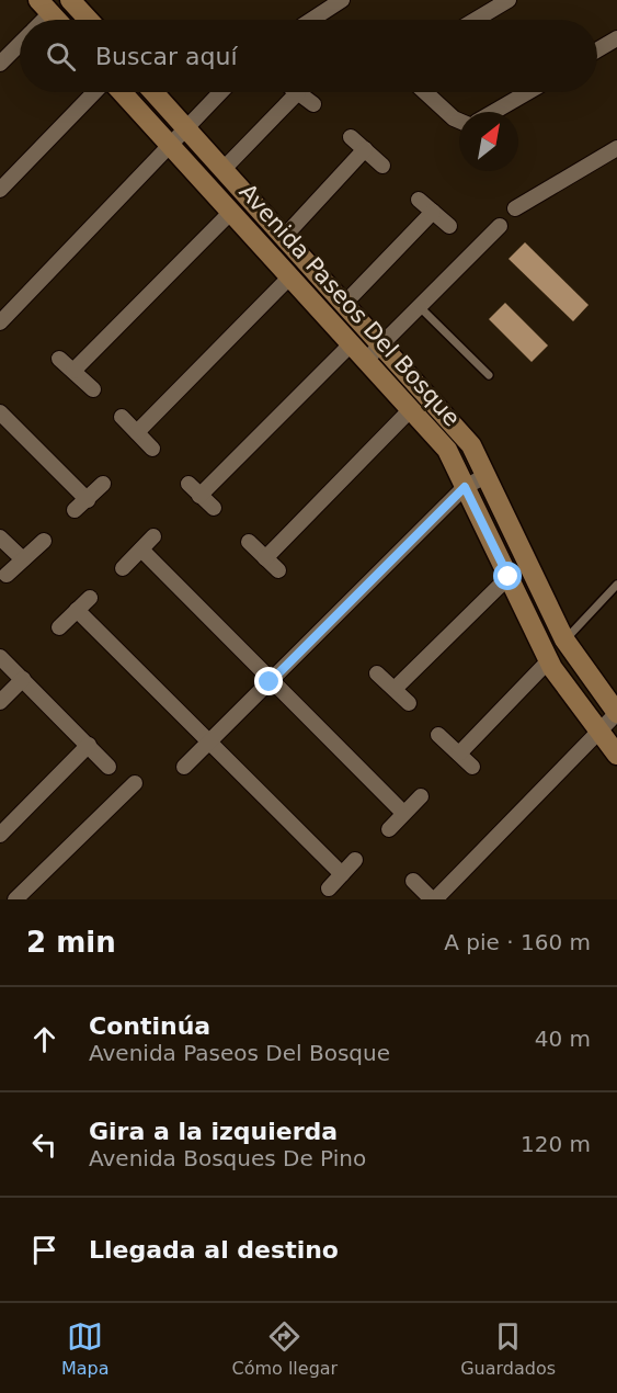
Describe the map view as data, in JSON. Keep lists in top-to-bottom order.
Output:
{
  "streets": {
    "main road": ["Avenida Paseos Del Bosque"]
  },
  "north": "top right",
  "page": {
    "search": "Buscar aquí",
    "heading": ["2 min", "A pie · 160 m"],
    "list": [
      ["Continúa", "Avenida Paseos Del Bosque", "40 m"],
      ["Gira a la izquierda", "Avenida Bosques De Pino", "120 m"],
      "Llegada al destino"
    ],
    "nav": ["Mapa", "Cómo llegar", "Guardados"]
  }
}
